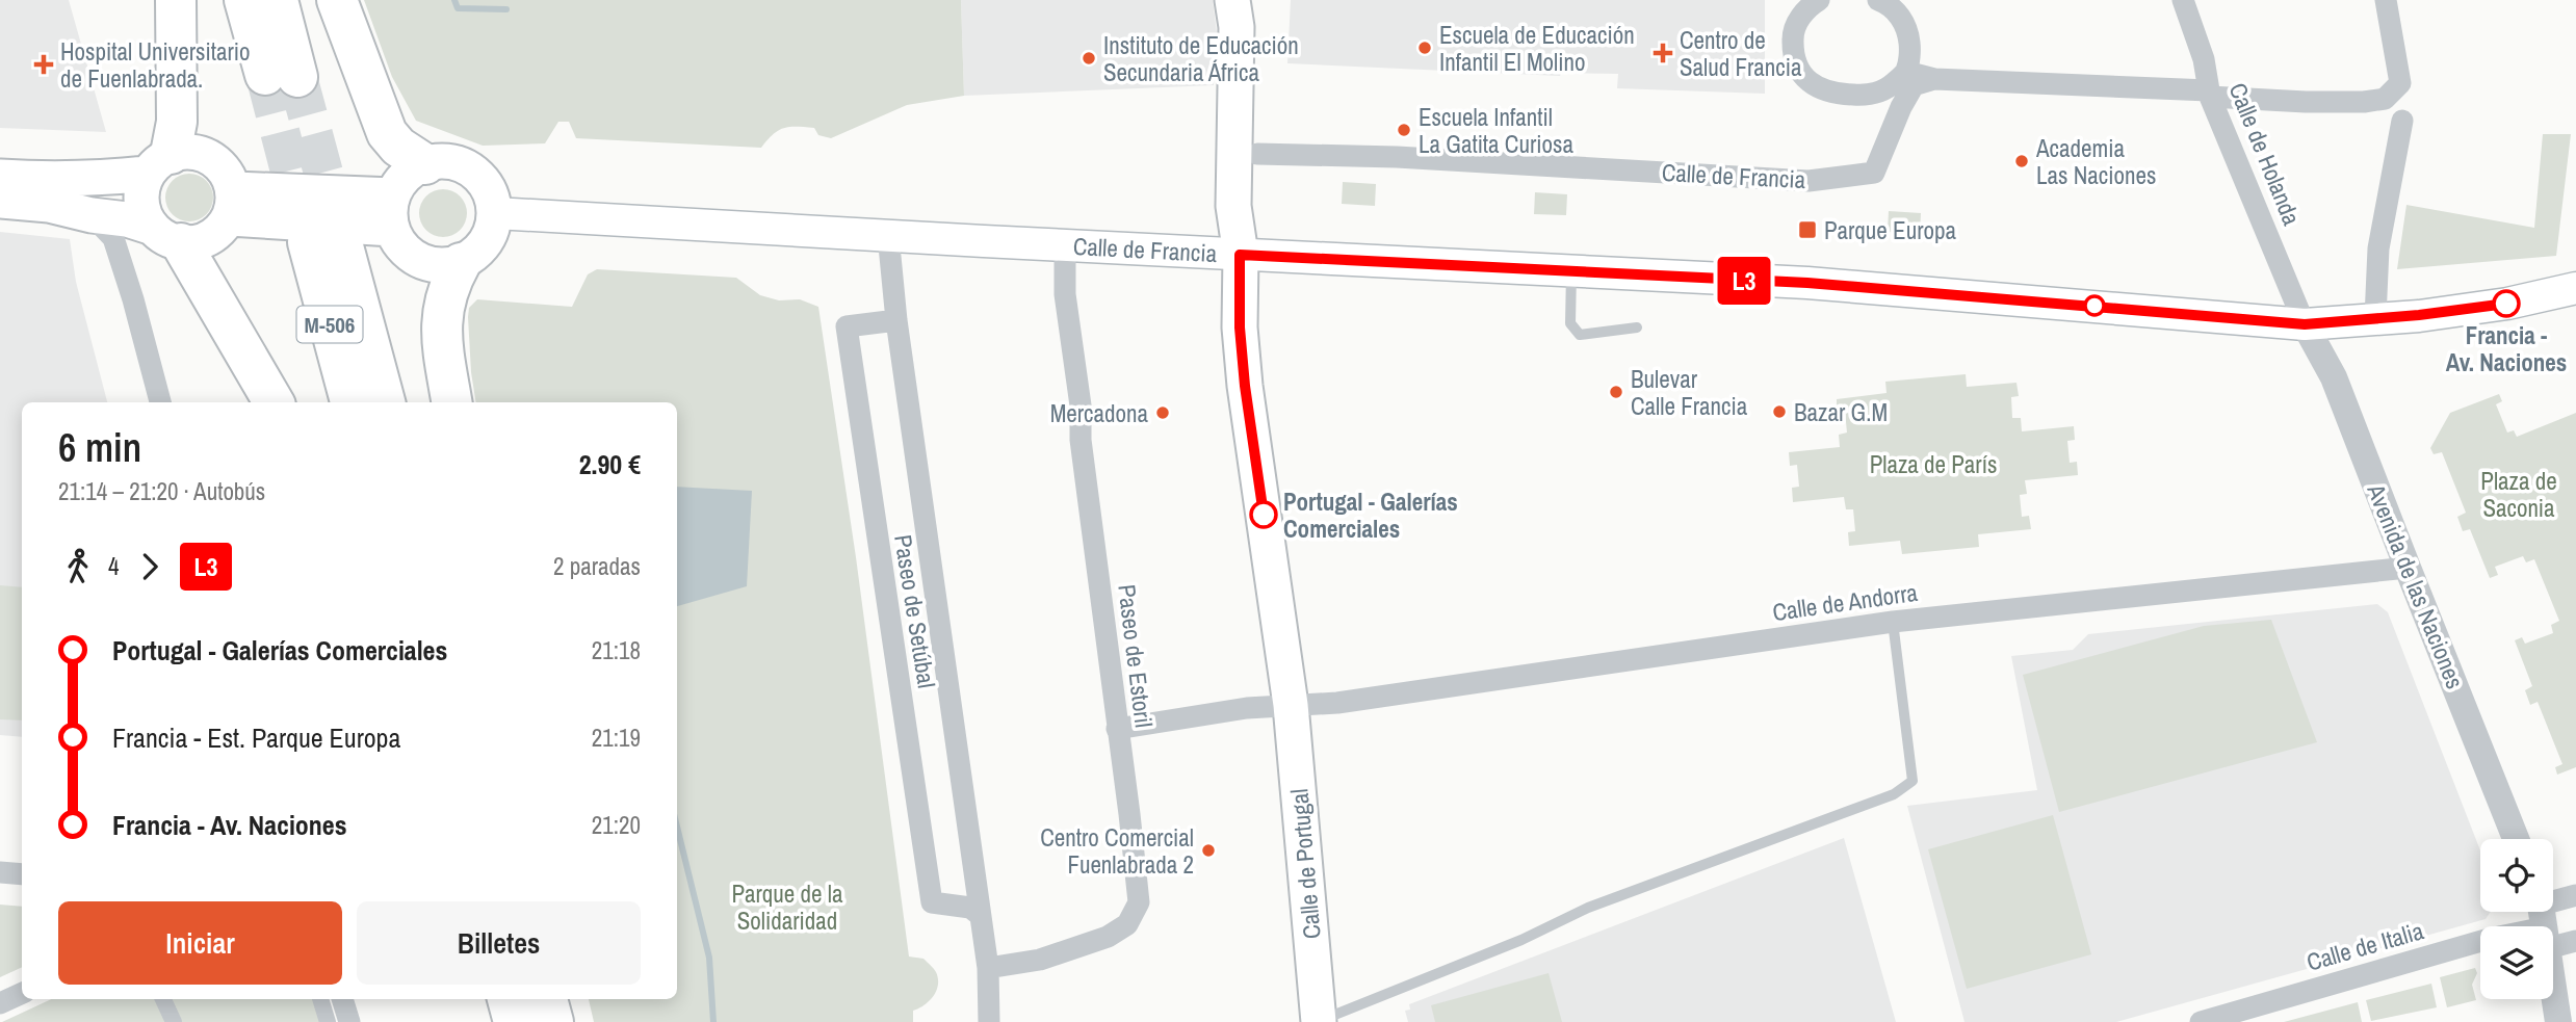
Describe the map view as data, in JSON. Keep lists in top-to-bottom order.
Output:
{
  "streets": {
    "highway": ["M-506"],
    "main road": ["Calle de Francia", "Calle de Portugal"],
    "street": [
      "Calle de Holanda",
      "Avenida de las Naciones",
      "Calle de Andorra",
      "Paseo de Setúbal",
      "Paseo de Estoril",
      "Calle de Italia"
    ]
  },
  "crossings": [
    ["Calle de Holanda", "Calle de Francia"],
    ["Calle de Holanda", "Avenida de las Naciones"],
    ["Calle de Francia", "Avenida de las Naciones"],
    ["Calle de Francia", "Paseo de Setúbal"],
    ["Calle de Francia", "Paseo de Estoril"],
    ["Calle de Francia", "Calle de Portugal"],
    ["Avenida de las Naciones", "Calle de Andorra"],
    ["Calle de Andorra", "Calle de Portugal"],
    ["Paseo de Setúbal", "Paseo de Estoril"]
  ],
  "parks": ["Plaza de París", "Plaza de Saconia", "Parque de la Solidaridad"],
  "places": {
    "other": [
      "Escuela de Educación Infantil El Molino",
      "Instituto de Educación Secundaria África",
      "Escuela Infantil La Gatita Curiosa",
      "Academia Las Naciones",
      "Francia - Av. Naciones",
      "Bulevar Calle Francia",
      "Bazar G.M",
      "Mercadona",
      "Portugal - Galerías Comerciales",
      "Centro Comercial Fuenlabrada 2"
    ],
    "health": ["Centro de Salud Francia", "Hospital Universitario de Fuenlabrada."],
    "transit": ["Parque Europa"]
  },
  "lines": ["bus line L3"],
  "page": {
    "on_map": "L3",
    "heading": ["6 min", "21:14 – 21:20 · Autobús", "2.90 €"],
    "legs": ["4", "L3", "2 paradas"],
    "list": [
      {
        "name": "Portugal - Galerías Comerciales",
        "value": "21:18"
      },
      {
        "name": "Francia - Est. Parque Europa",
        "value": "21:19"
      },
      {
        "name": "Francia - Av. Naciones",
        "value": "21:20"
      }
    ],
    "buttons": ["Iniciar", "Billetes"]
  }
}
